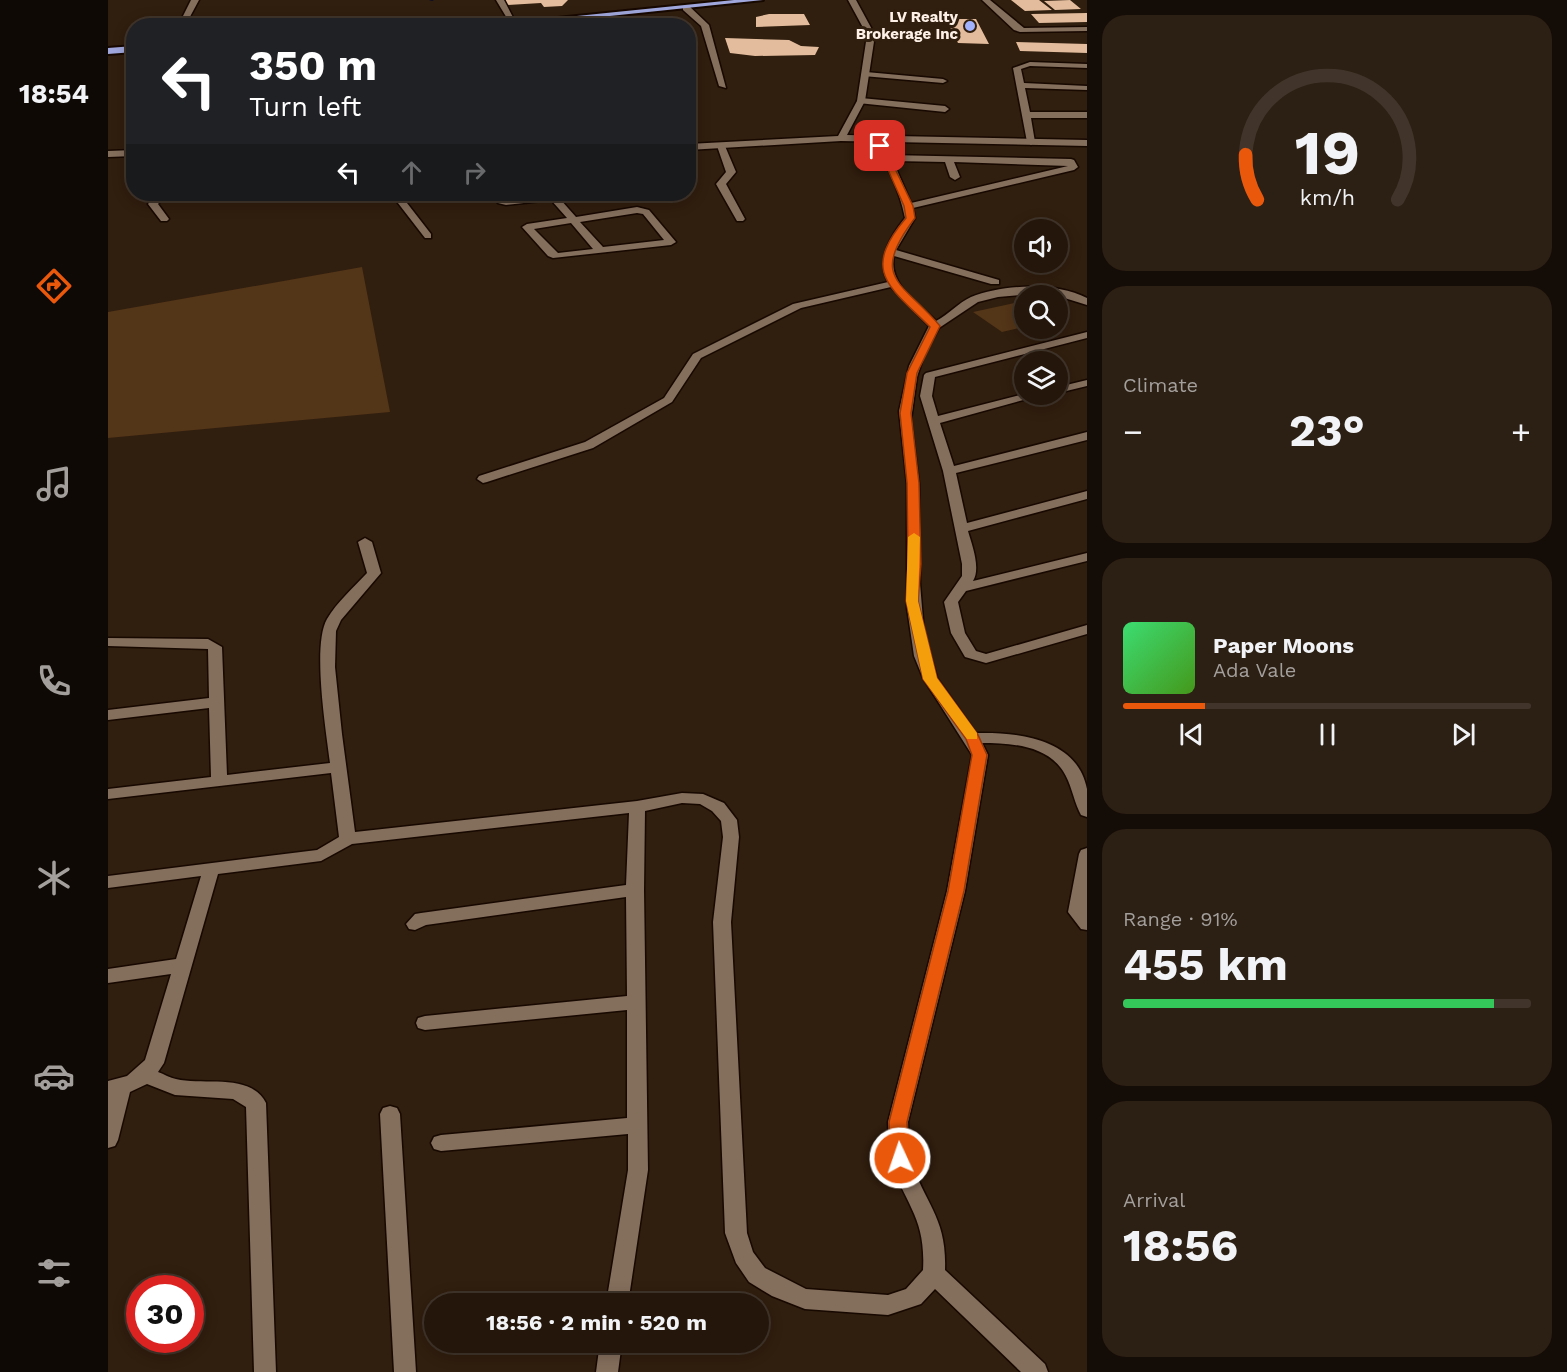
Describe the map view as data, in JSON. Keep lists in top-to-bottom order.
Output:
{
  "places": ["LV Realty Brokerage Inc"],
  "page": {
    "tabs": "18:54",
    "turn": ["350 m", "Turn left"],
    "tile": [
      "Climate",
      ["Range · 91%", "455 km"],
      ["Arrival", "18:56"]
    ],
    "heat": ["−", "23°", "+"],
    "song": ["Paper Moons", "Ada Vale"],
    "limit": "30",
    "trip": "18:56 · 2 min · 520 m",
    "gauge": ["19", "km/h"]
  }
}
